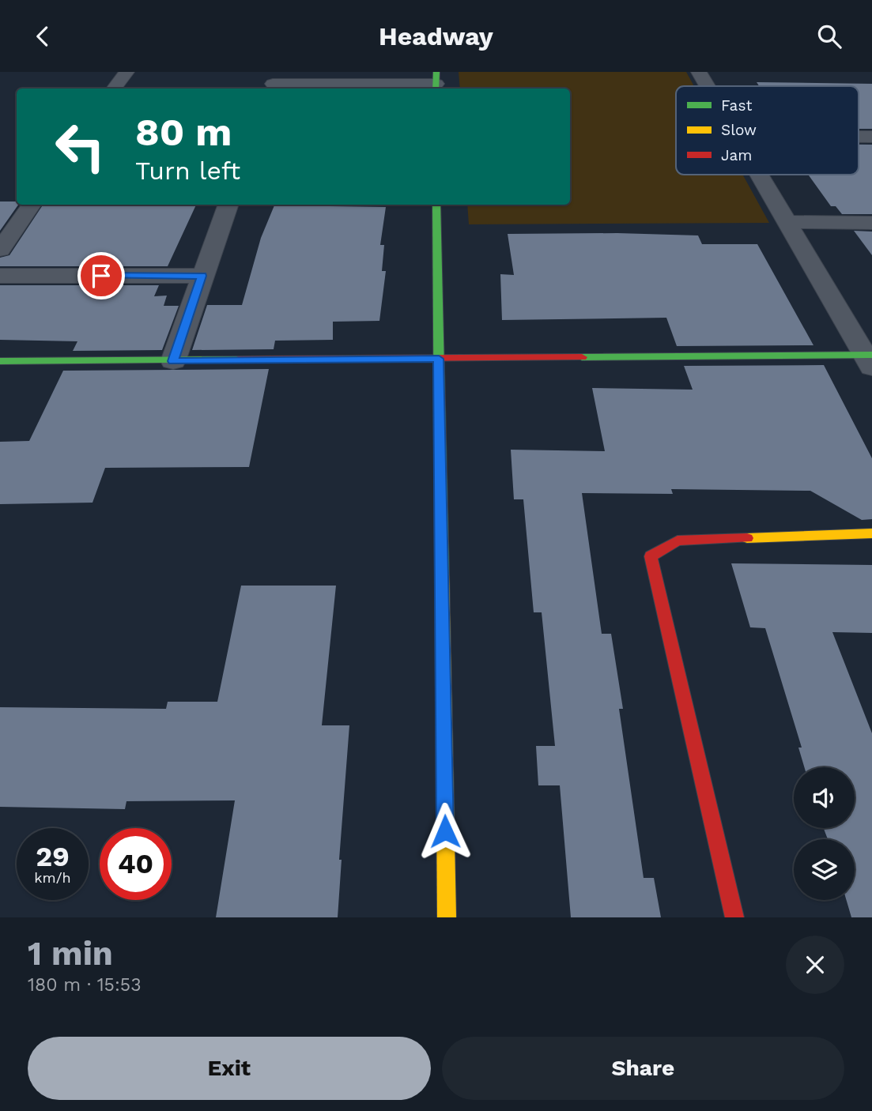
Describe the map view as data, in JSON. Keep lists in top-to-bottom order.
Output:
{
  "legend": ["Fast", "Slow", "Jam"],
  "page": {
    "header": "Headway",
    "turn": ["80 m", "Turn left"],
    "speed": "29 km/h",
    "limit": "40",
    "heading": ["1 min", "180 m · 15:53"],
    "buttons": ["Exit", "Share"]
  }
}
